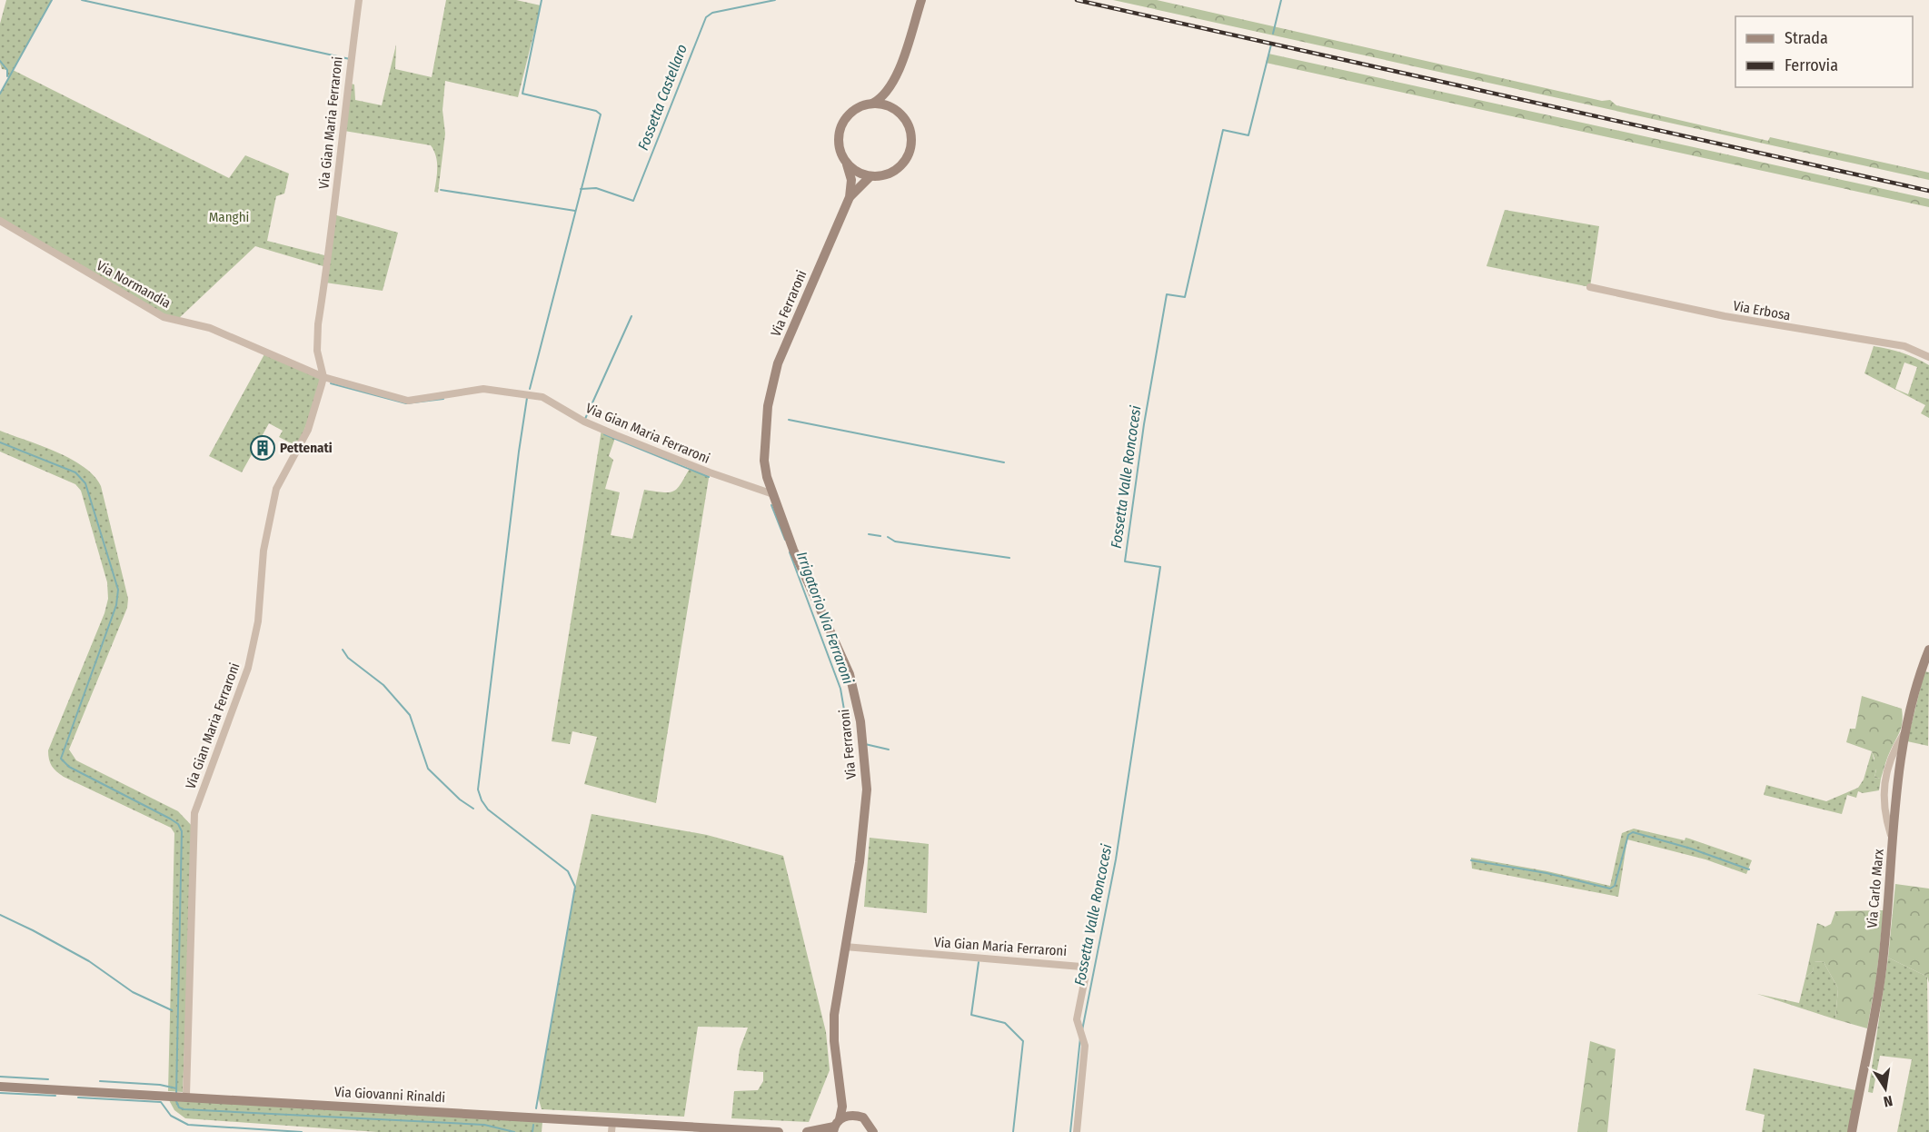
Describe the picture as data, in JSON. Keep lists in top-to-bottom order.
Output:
{
  "streets": {
    "main road": ["Via Ferraroni", "Via Carlo Marx", "Via Giovanni Rinaldi"],
    "street": ["Via Gian Maria Ferraroni", "Via Normandia", "Via Erbosa"]
  },
  "crossings": [
    ["Via Gian Maria Ferraroni", "Via Normandia"],
    ["Via Gian Maria Ferraroni", "Via Ferraroni"],
    ["Via Gian Maria Ferraroni", "Via Giovanni Rinaldi"]
  ],
  "water": ["Fossetta Castellaro", "Fossetta Valle Roncocesi", "Irrigatorio Via Ferraroni"],
  "parks": ["Manghi"],
  "places": {
    "building": ["Pettenati"]
  },
  "legend": ["Strada", "Ferrovia"],
  "north": "bottom"
}
